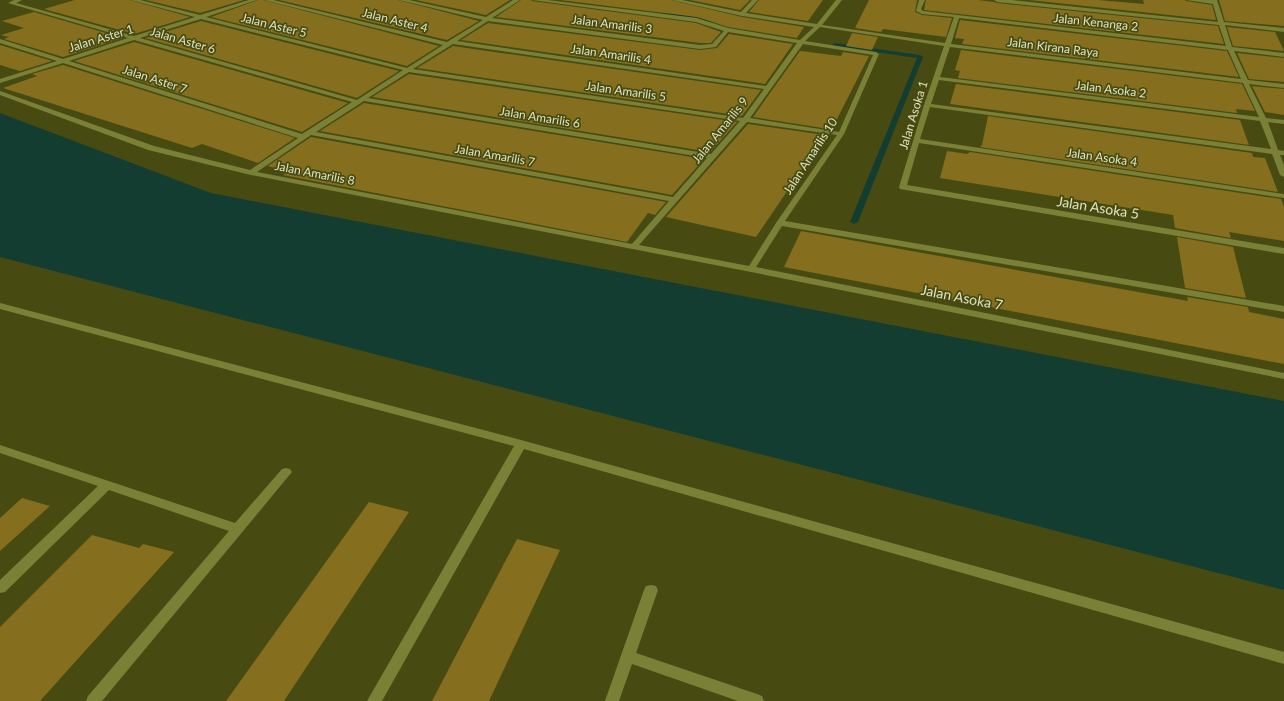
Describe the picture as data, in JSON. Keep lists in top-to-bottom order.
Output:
{
  "streets": {
    "street": [
      "Jalan Aster 4",
      "Jalan Kenanga 2",
      "Jalan Amarilis 3",
      "Jalan Aster 5",
      "Jalan Aster 1",
      "Jalan Aster 6",
      "Jalan Kirana Raya",
      "Jalan Amarilis 4",
      "Jalan Aster 7",
      "Jalan Asoka 2",
      "Jalan Amarilis 5",
      "Jalan Asoka 1",
      "Jalan Amarilis 6",
      "Jalan Amarilis 9",
      "Jalan Amarilis 7",
      "Jalan Amarilis 10",
      "Jalan Asoka 4",
      "Jalan Amarilis 8",
      "Jalan Asoka 5",
      "Jalan Asoka 7"
    ]
  },
  "crossings": [
    ["Jalan Aster 4", "Jalan Amarilis 4"],
    ["Jalan Kenanga 2", "Jalan Asoka 1"],
    ["Jalan Aster 5", "Jalan Aster 1"],
    ["Jalan Aster 5", "Jalan Amarilis 5"],
    ["Jalan Aster 1", "Jalan Aster 6"],
    ["Jalan Aster 1", "Jalan Aster 7"],
    ["Jalan Aster 6", "Jalan Amarilis 6"],
    ["Jalan Kirana Raya", "Jalan Asoka 1"],
    ["Jalan Kirana Raya", "Jalan Amarilis 9"],
    ["Jalan Amarilis 4", "Jalan Amarilis 9"],
    ["Jalan Asoka 2", "Jalan Asoka 1"],
    ["Jalan Amarilis 5", "Jalan Amarilis 9"],
    ["Jalan Amarilis 5", "Jalan Amarilis 10"],
    ["Jalan Asoka 1", "Jalan Asoka 4"],
    ["Jalan Asoka 1", "Jalan Asoka 5"],
    ["Jalan Amarilis 6", "Jalan Amarilis 9"],
    ["Jalan Amarilis 9", "Jalan Amarilis 7"],
    ["Jalan Amarilis 9", "Jalan Amarilis 10"],
    ["Jalan Amarilis 9", "Jalan Amarilis 8"],
    ["Jalan Amarilis 9", "Jalan Asoka 7"],
    ["Jalan Amarilis 10", "Jalan Asoka 7"],
    ["Jalan Amarilis 8", "Jalan Asoka 7"]
  ]
}
